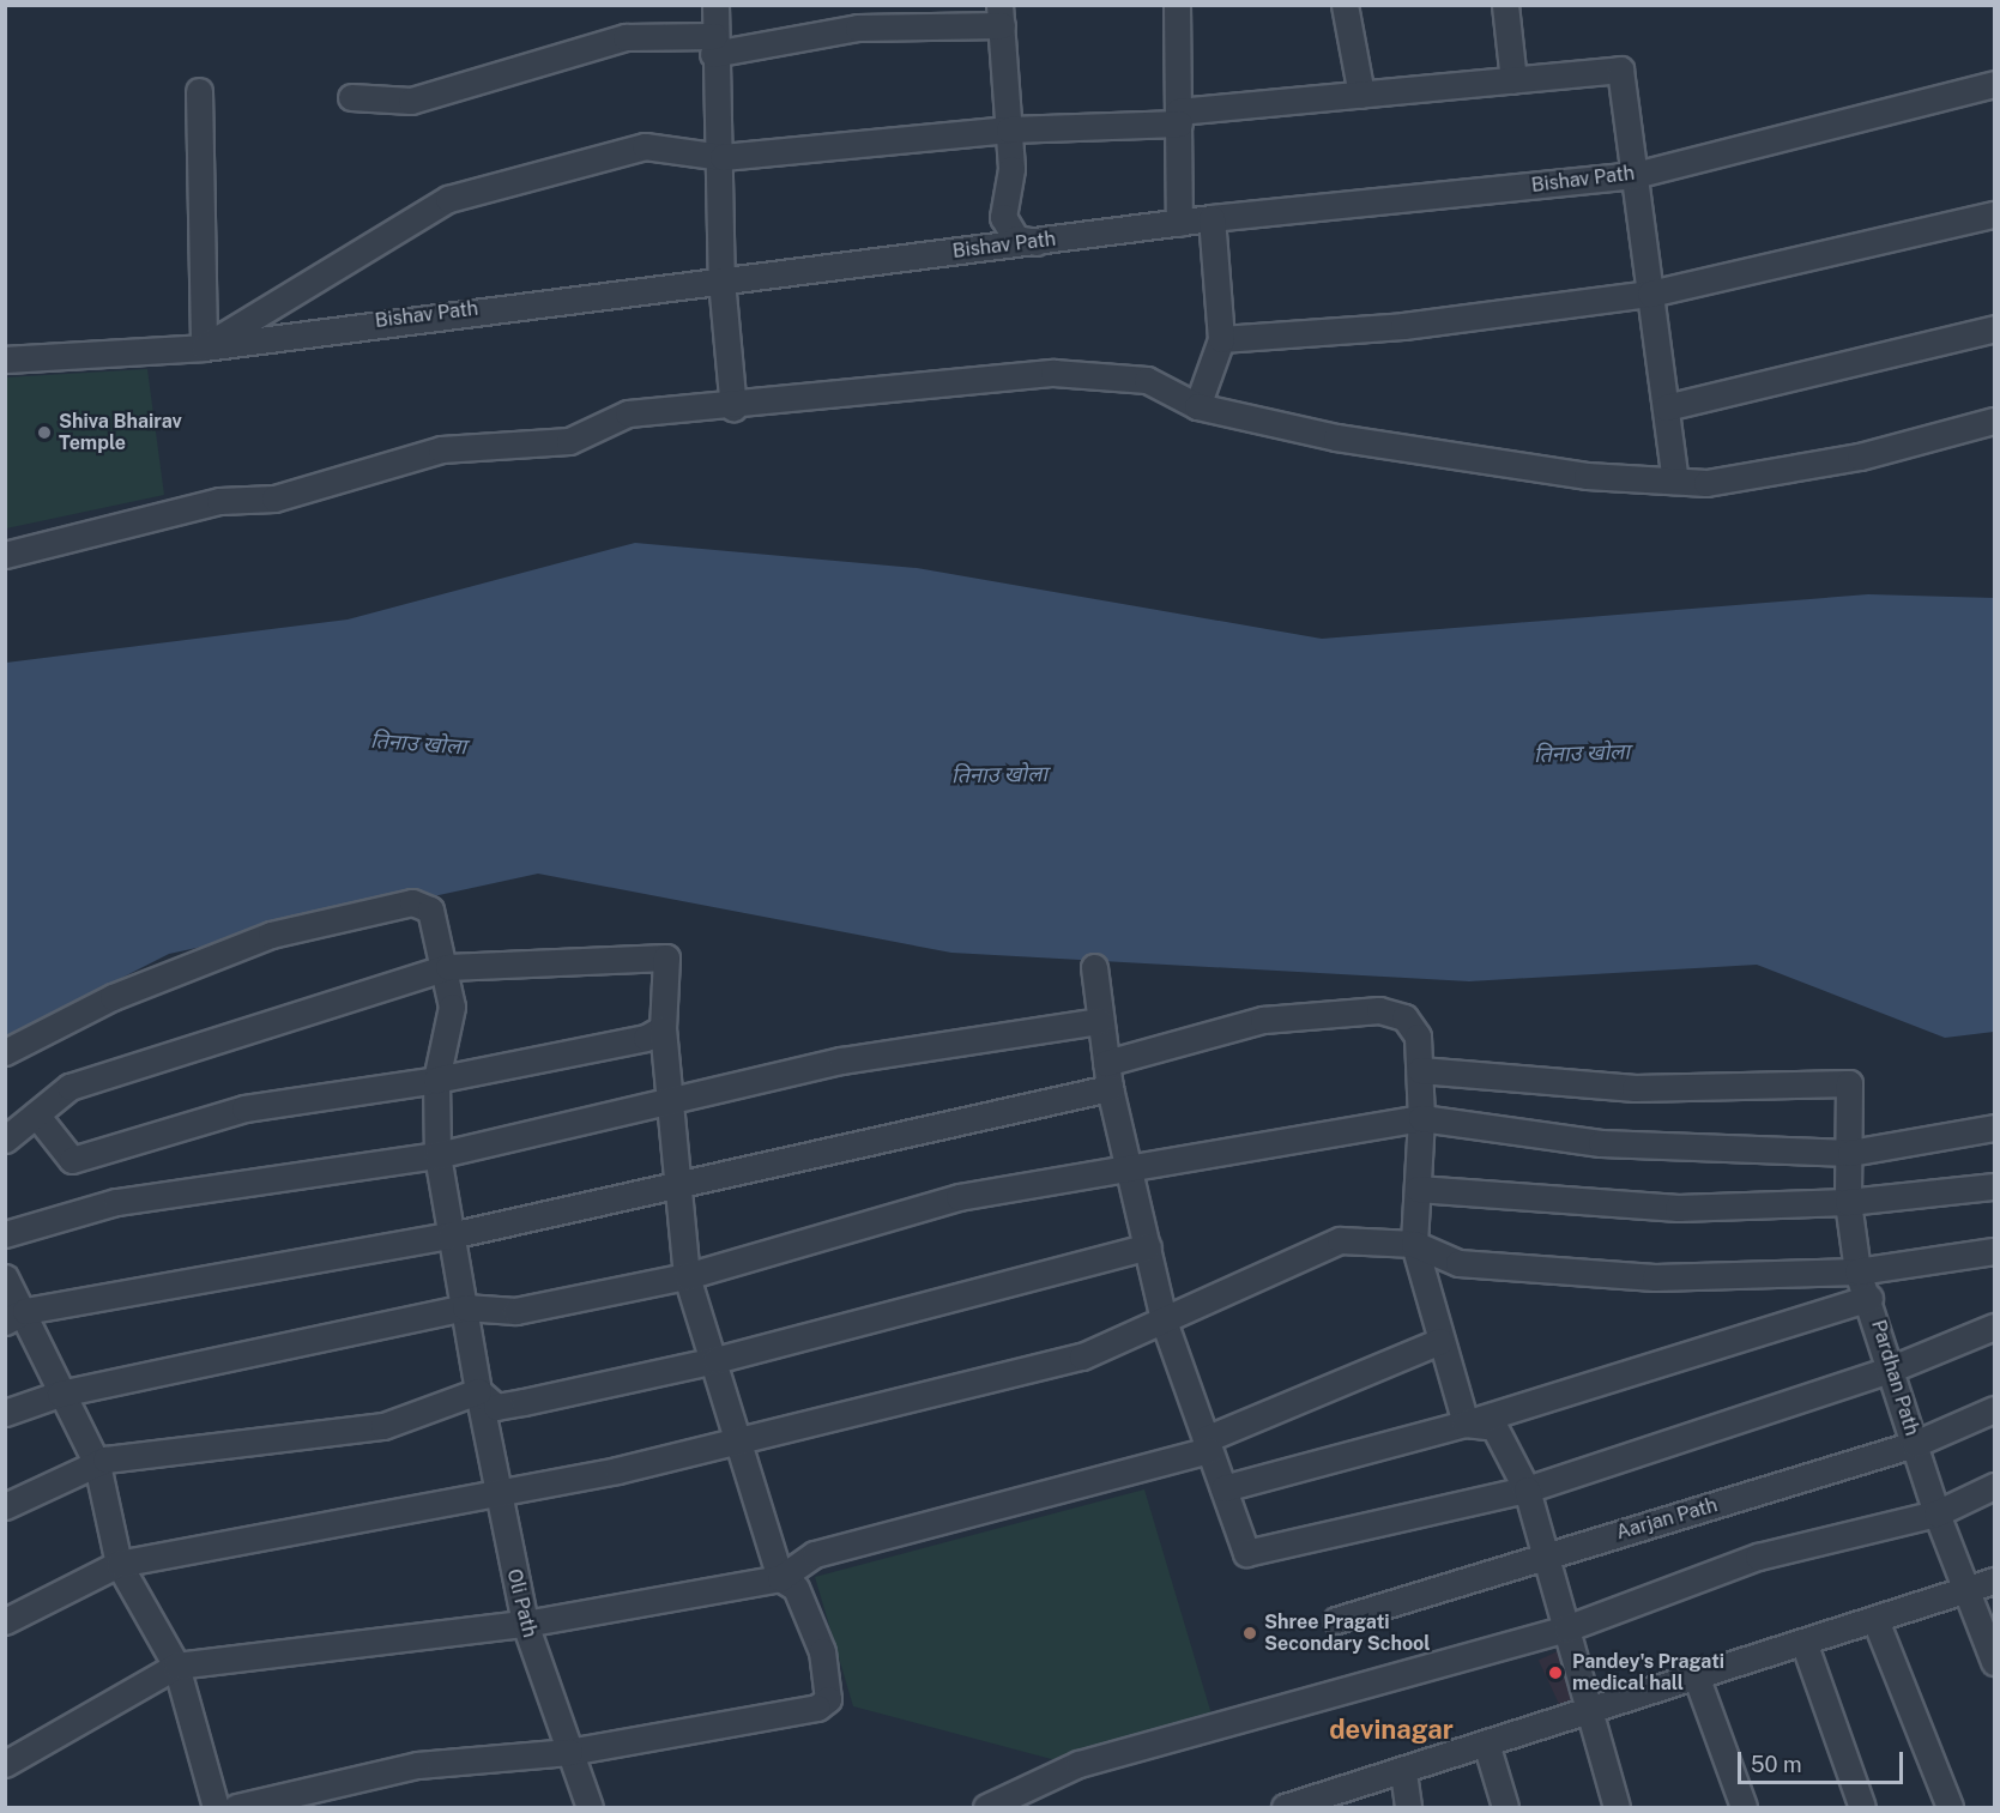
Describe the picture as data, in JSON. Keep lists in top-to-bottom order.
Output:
{
  "streets": {
    "street": [
      "Bishav Path",
      "Pardhan Path",
      "Aarjan Path",
      "Oli Path"
    ]
  },
  "crossings": [
    ["Pardhan Path", "Aarjan Path"]
  ],
  "districts": ["devinagar"],
  "water": ["तिनाउ खोला"],
  "places": ["Shiva Bhairav Temple", "Shree Pragati Secondary School", "Pandey's Pragati medical hall"],
  "scale_bar": "50 m"
}
